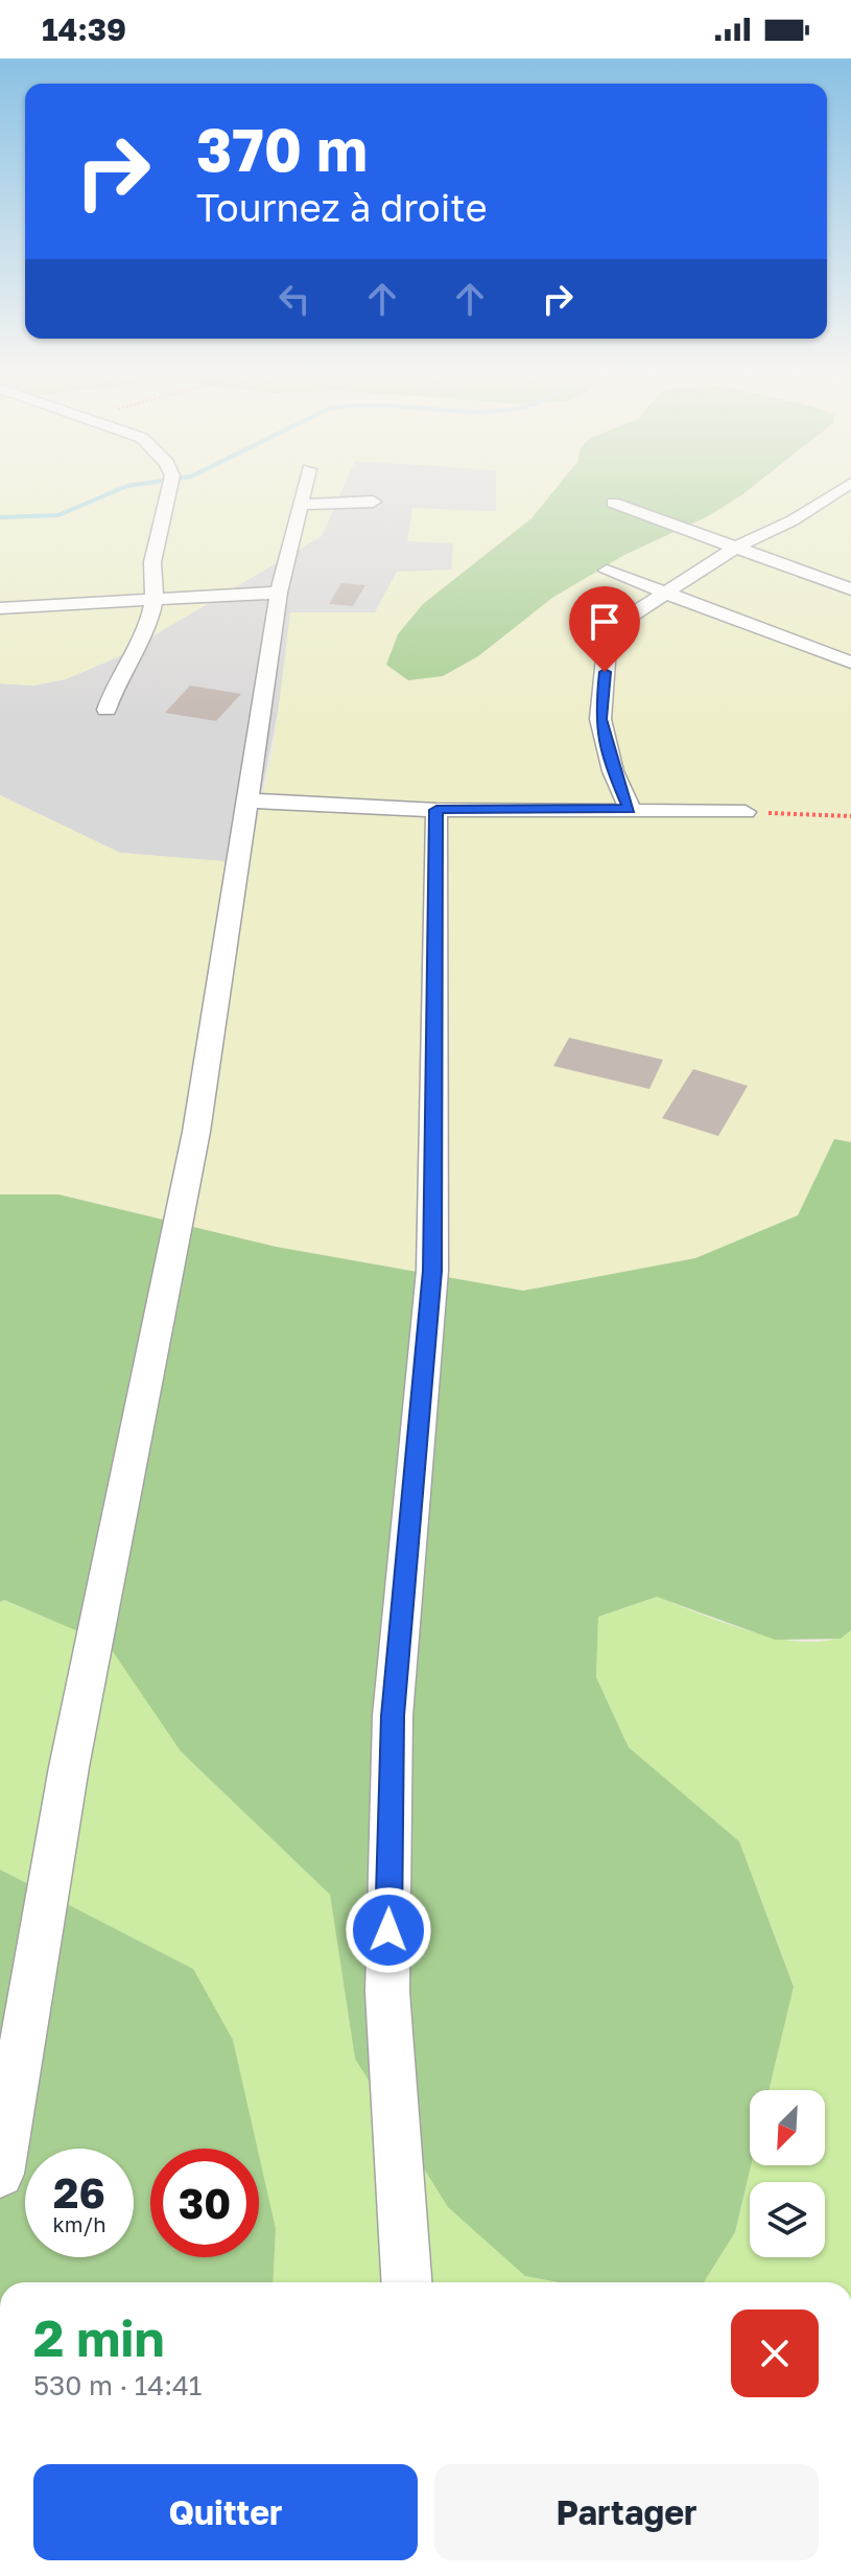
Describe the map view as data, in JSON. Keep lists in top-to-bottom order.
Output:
{
  "north": "bottom left",
  "page": {
    "status": "14:39",
    "turn": ["370 m", "Tournez à droite"],
    "speed": "26 km/h",
    "limit": "30",
    "heading": ["2 min", "530 m · 14:41"],
    "buttons": ["Quitter", "Partager"]
  }
}
